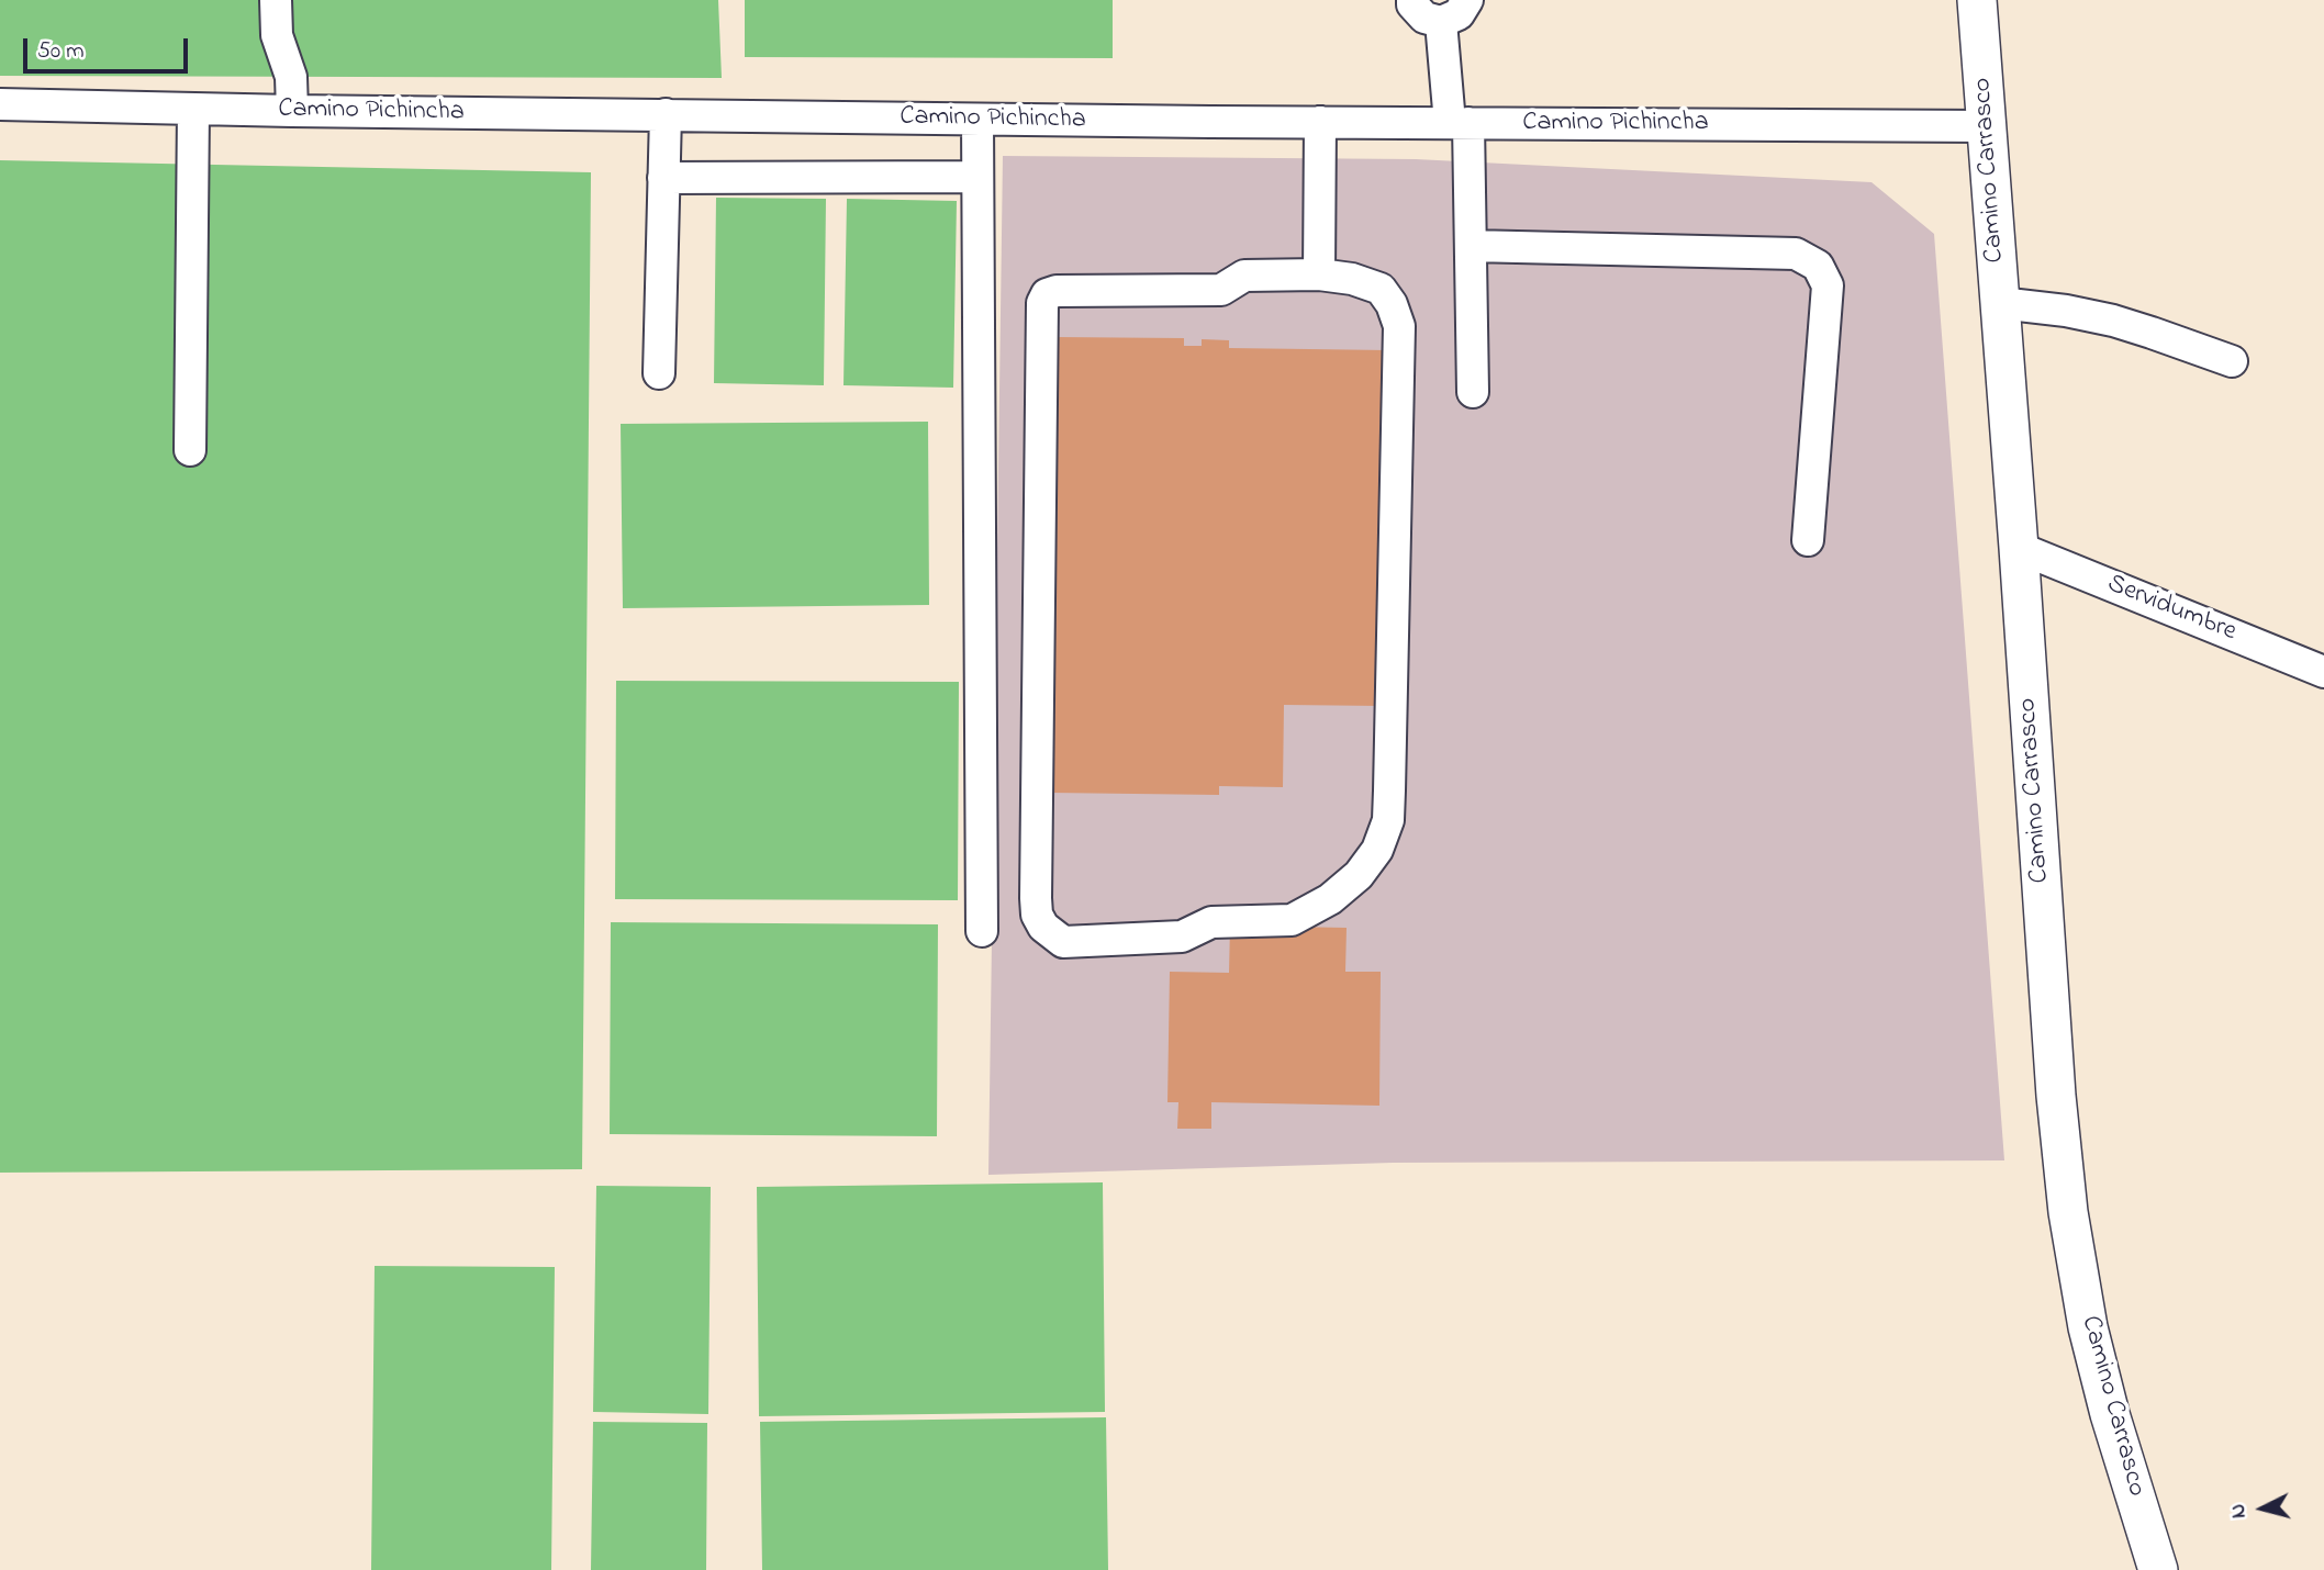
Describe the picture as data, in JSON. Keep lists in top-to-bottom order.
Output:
{
  "streets": {
    "main road": ["Camino Carrasco"],
    "street": ["Camino Pichincha", "Servidumbre"]
  },
  "crossings": [
    ["Camino Pichincha", "Camino Carrasco"],
    ["Camino Carrasco", "Servidumbre"]
  ],
  "scale_bar": "50 m",
  "north": "left"
}
